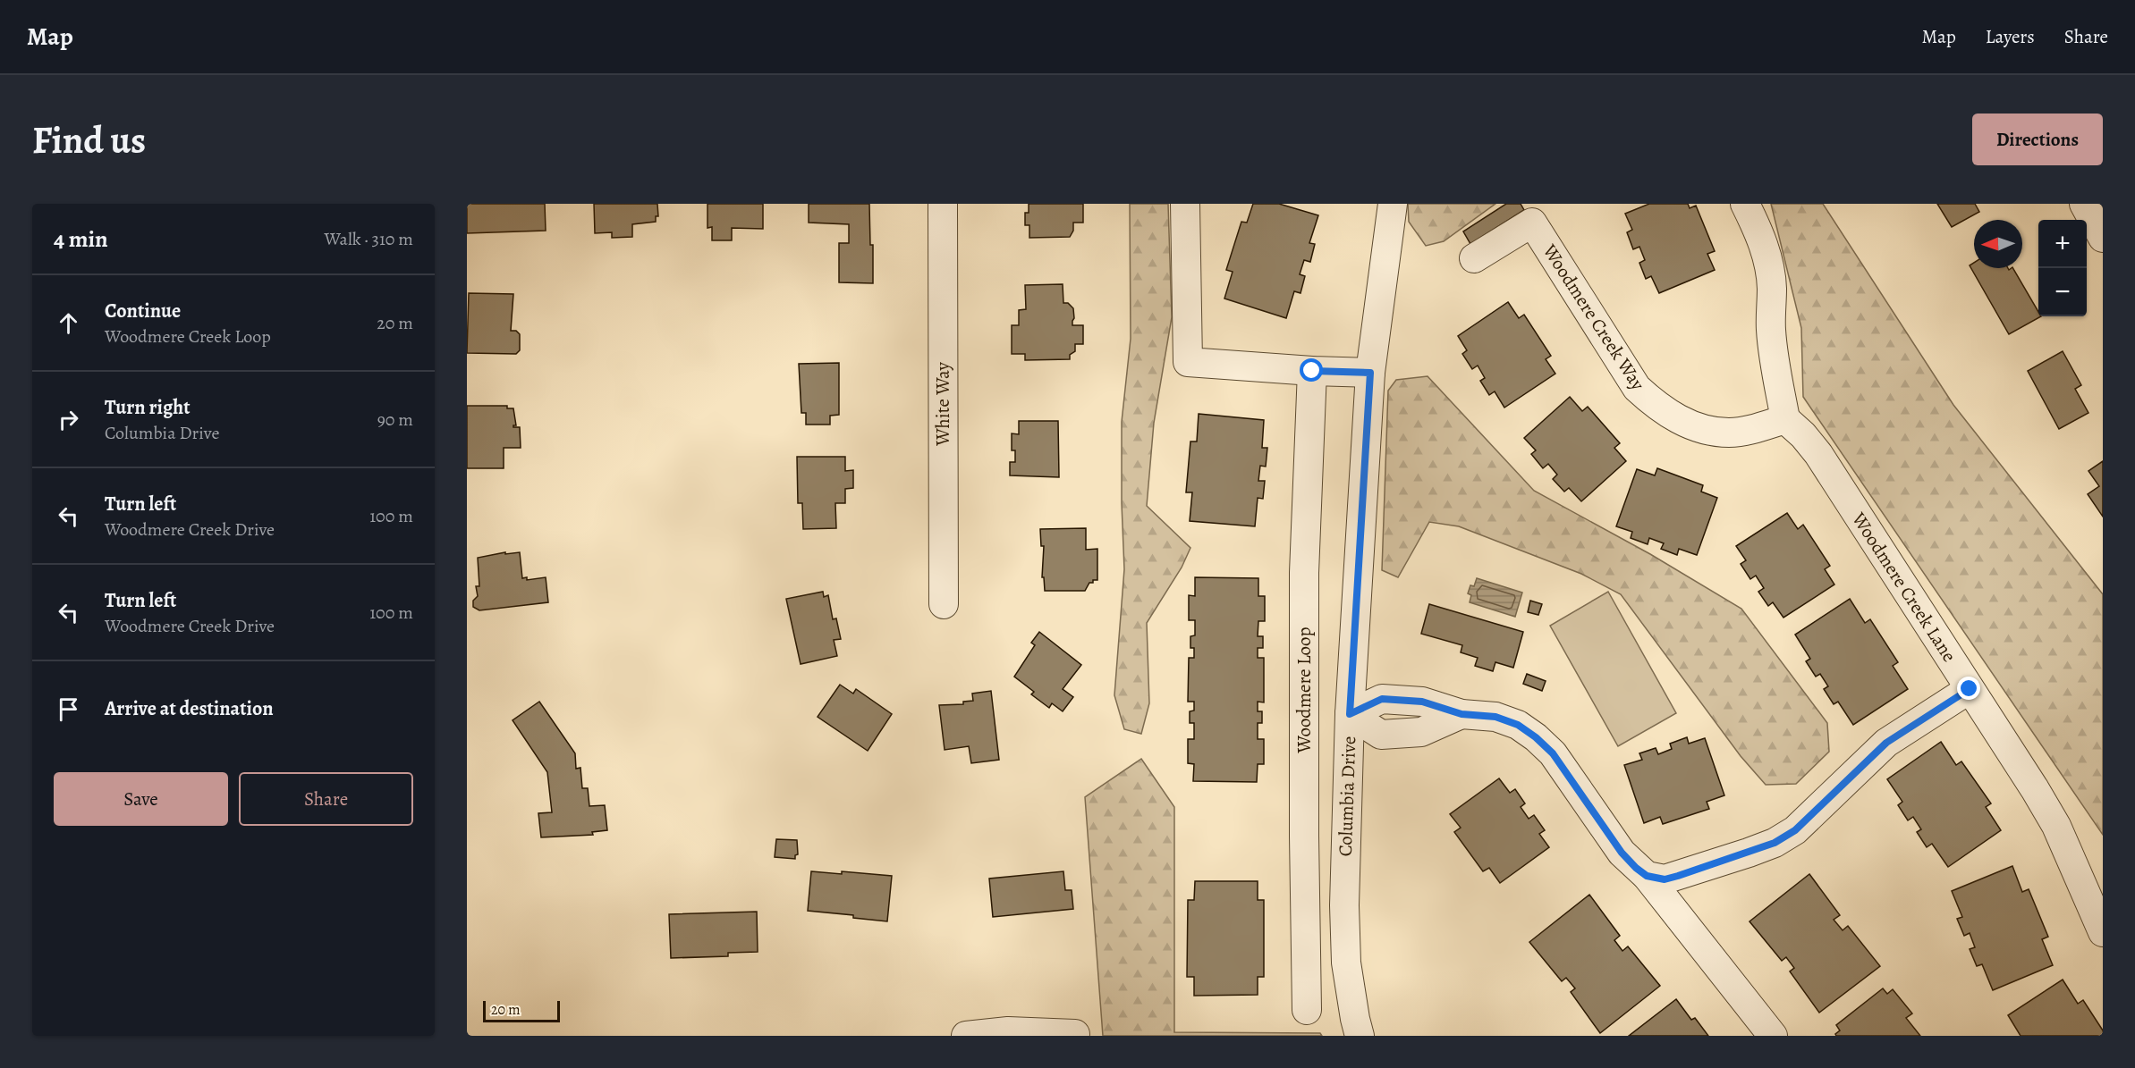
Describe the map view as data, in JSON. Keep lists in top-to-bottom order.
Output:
{
  "streets": {
    "street": [
      "Woodmere Creek Way",
      "White Way",
      "Woodmere Creek Lane",
      "Woodmere Loop",
      "Columbia Drive"
    ]
  },
  "crossings": [
    ["Woodmere Creek Way", "Woodmere Creek Lane"]
  ],
  "scale_bar": "20 m",
  "north": "left",
  "page": {
    "header": "Map",
    "nav": ["Map", "Layers", "Share"],
    "buttons": [
      "Directions",
      ["Save", "Share"]
    ],
    "title": "Find us",
    "heading": ["4 min", "Walk · 310 m"],
    "map_buttons": ["+", "−"],
    "list": [
      ["Continue", "Woodmere Creek Loop", "20 m"],
      ["Turn right", "Columbia Drive", "90 m"],
      ["Turn left", "Woodmere Creek Drive", "100 m"],
      ["Turn left", "Woodmere Creek Drive", "100 m"],
      "Arrive at destination"
    ],
    "scale": "20 m"
  }
}
